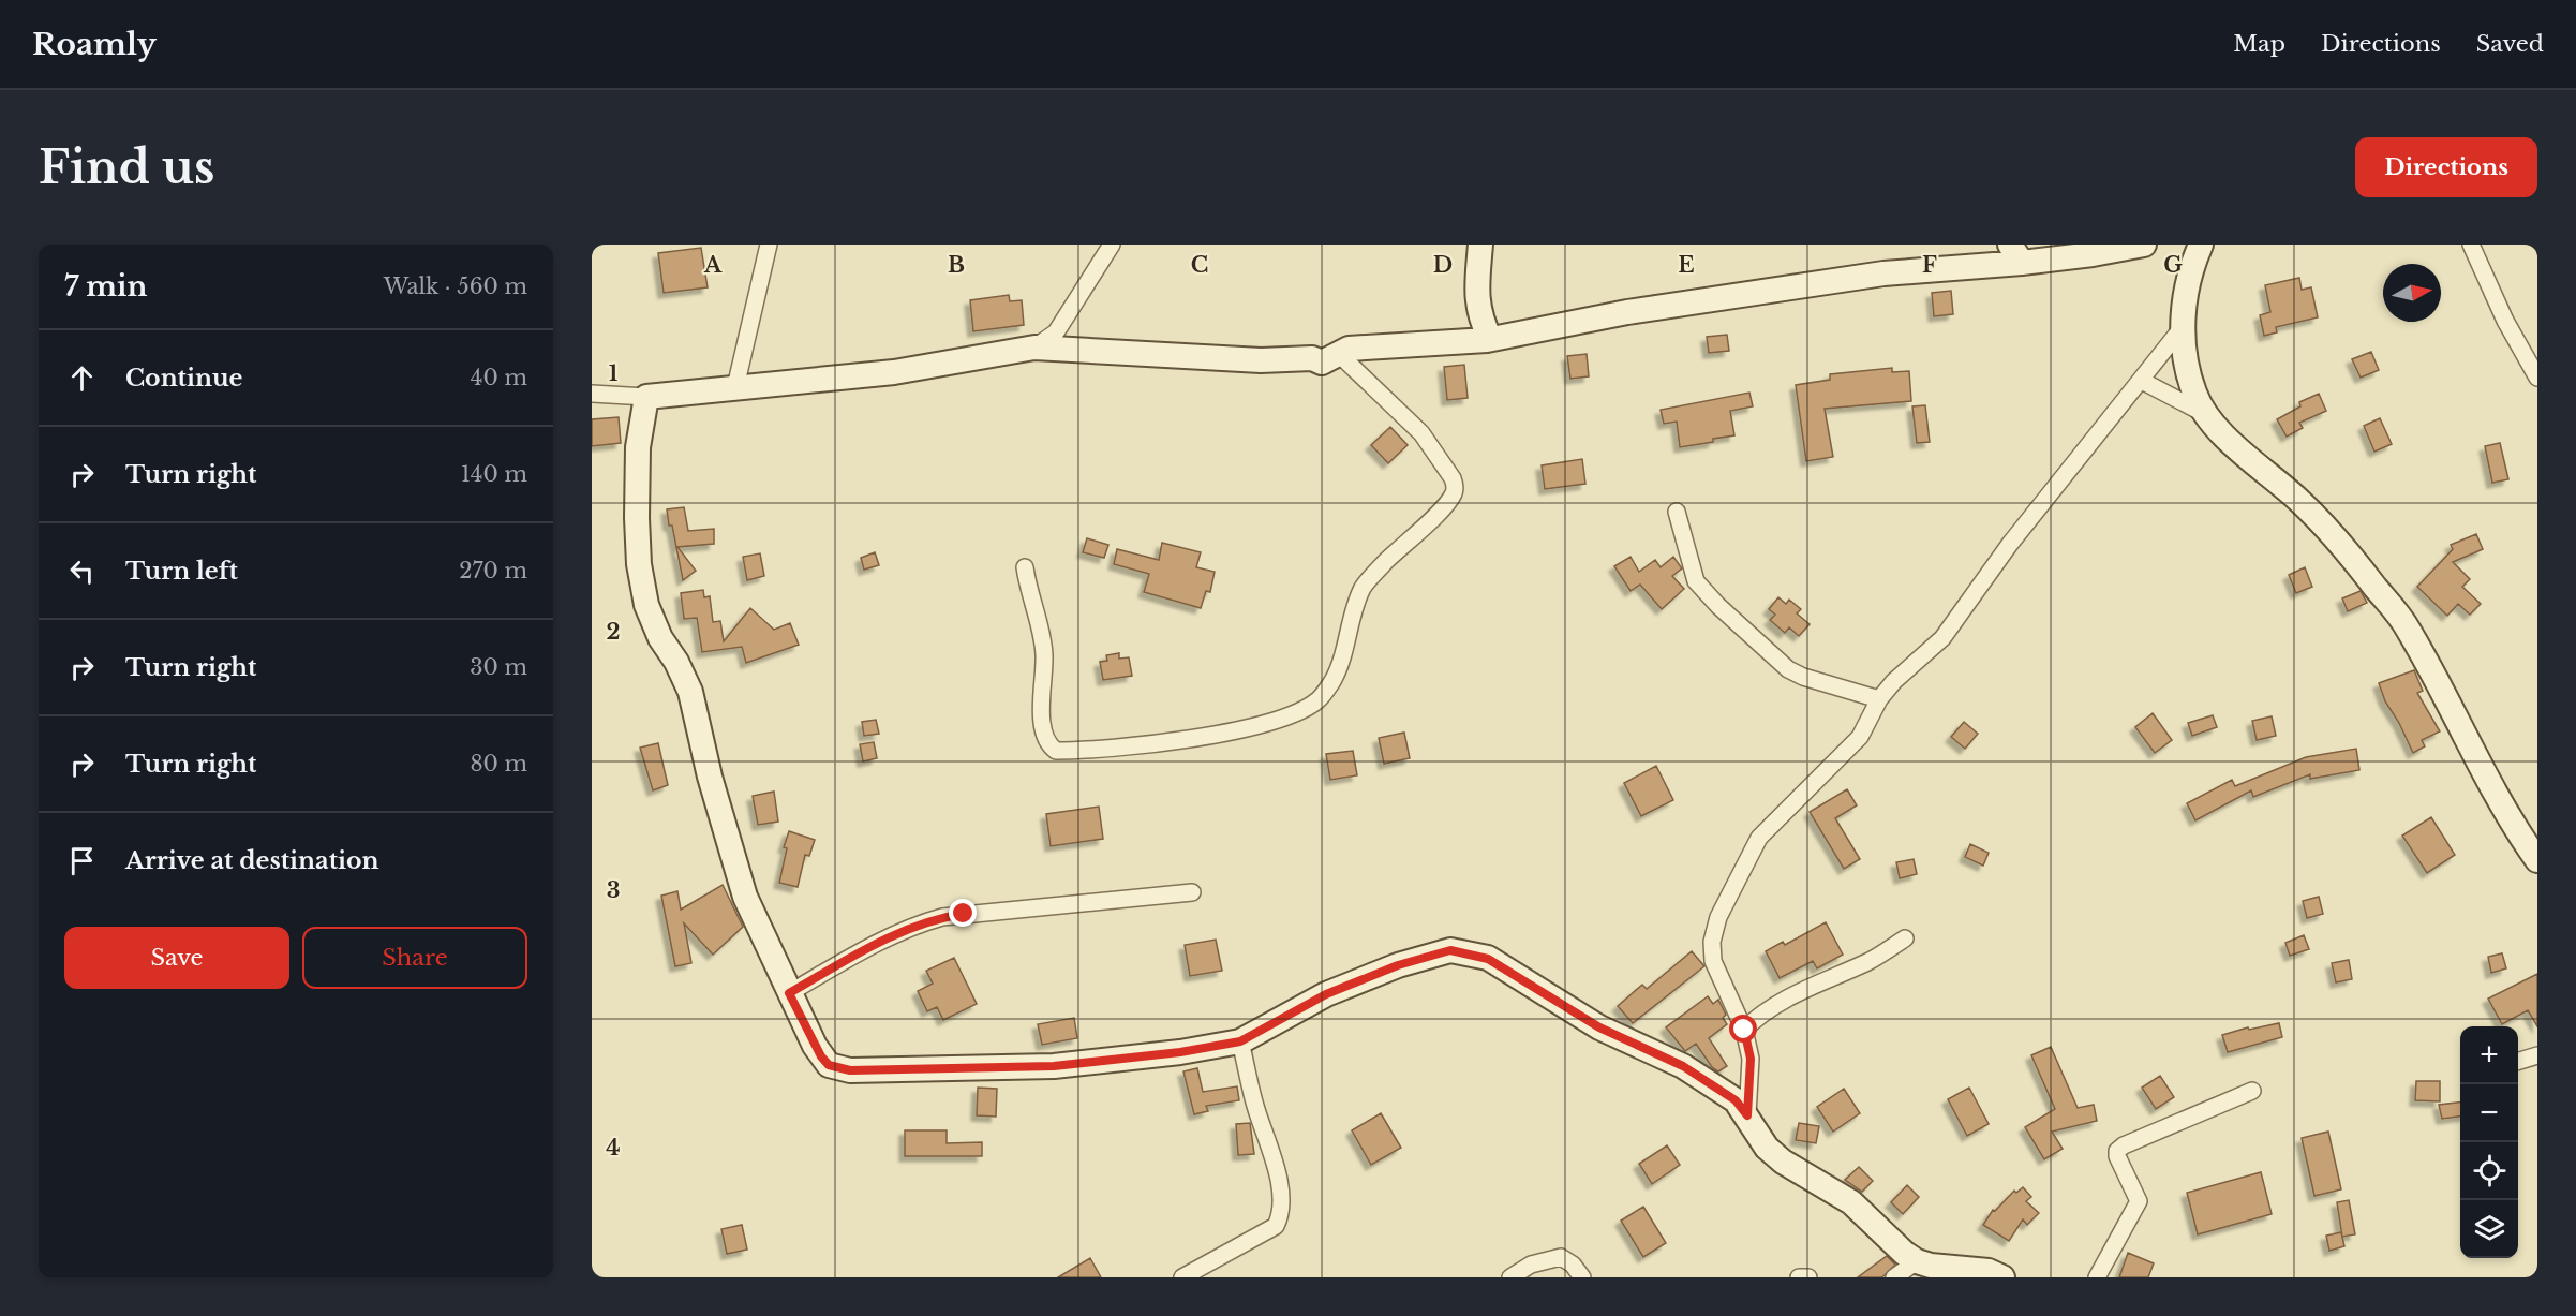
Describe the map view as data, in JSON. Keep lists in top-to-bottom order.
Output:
{
  "north": "right",
  "page": {
    "header": "Roamly",
    "nav": ["Map", "Directions", "Saved"],
    "buttons": [
      "Directions",
      ["Save", "Share"]
    ],
    "title": "Find us",
    "heading": ["7 min", "Walk · 560 m"],
    "list": [
      ["Continue", "40 m"],
      ["Turn right", "140 m"],
      ["Turn left", "270 m"],
      ["Turn right", "30 m"],
      ["Turn right", "80 m"],
      "Arrive at destination"
    ],
    "map_buttons": ["+", "−"]
  },
  "grid": {
    "columns": [
      "A",
      "B",
      "C",
      "D",
      "E",
      "F",
      "G"
    ],
    "rows": [
      "1",
      "2",
      "3",
      "4"
    ]
  }
}
